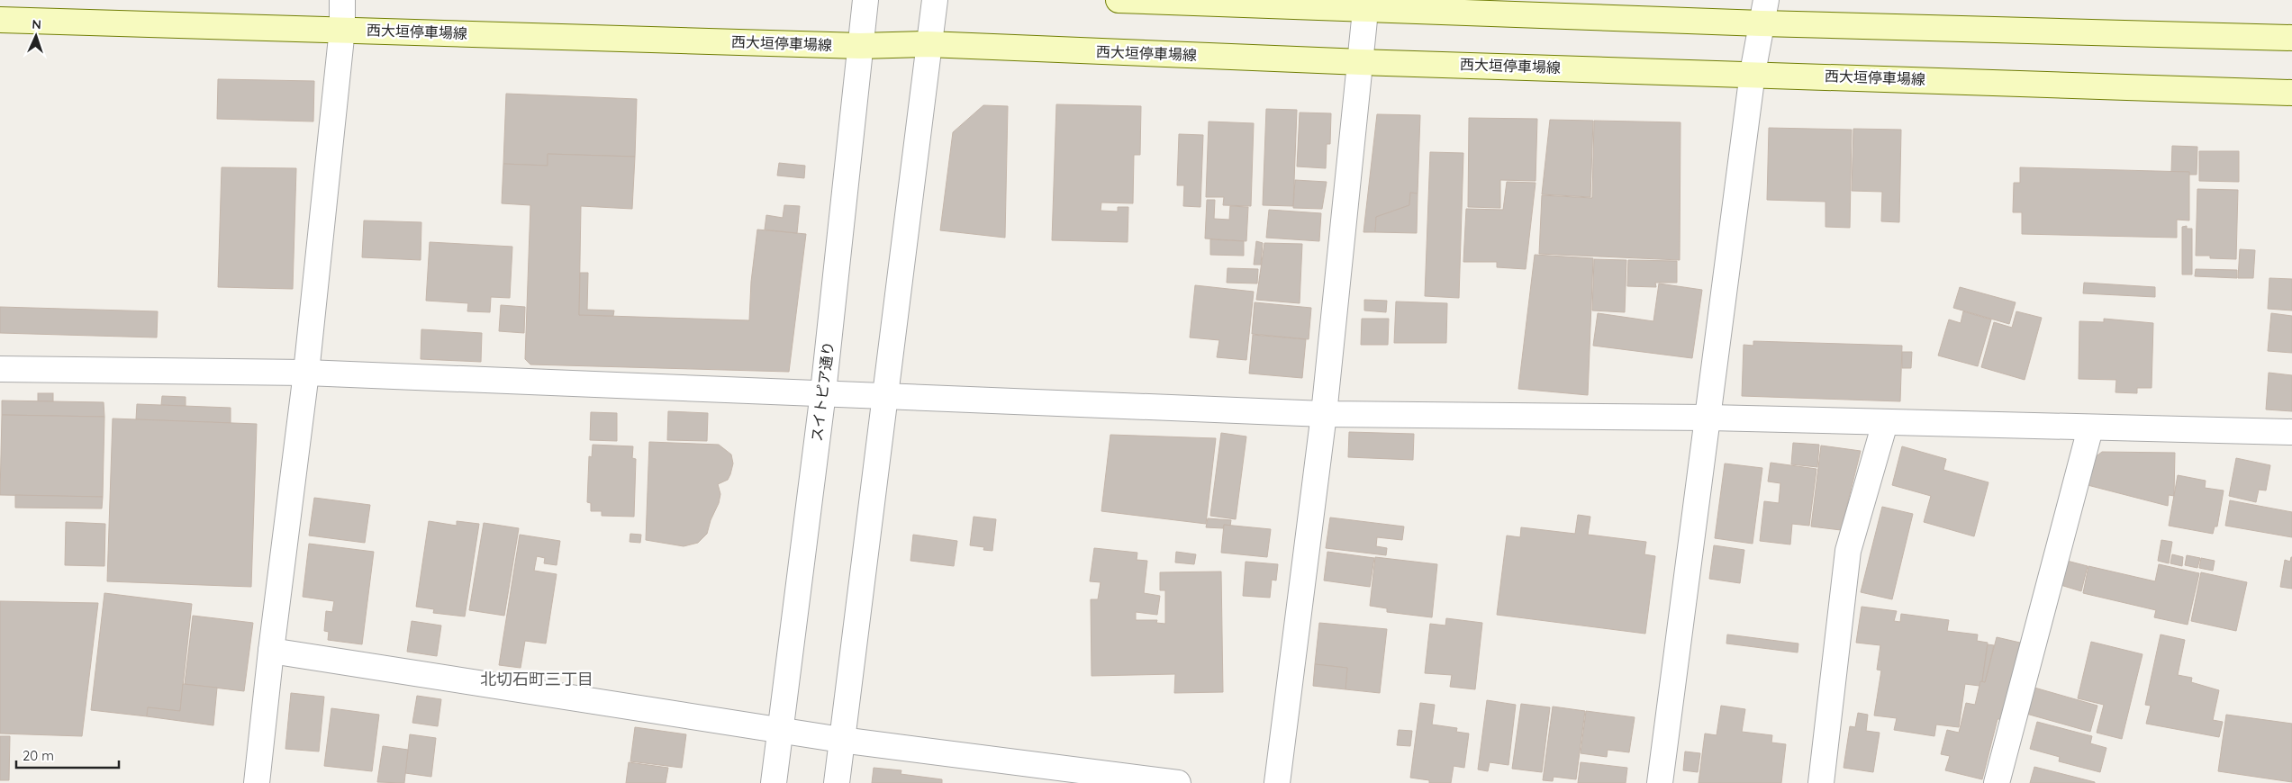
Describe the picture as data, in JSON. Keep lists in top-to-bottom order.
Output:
{
  "streets": {
    "main road": ["西大垣停車場線"],
    "street": ["スイトピア通り"]
  },
  "crossings": [
    ["西大垣停車場線", "スイトピア通り"]
  ],
  "districts": ["北切石町三丁目"],
  "scale_bar": "20 m",
  "north": "top"
}
